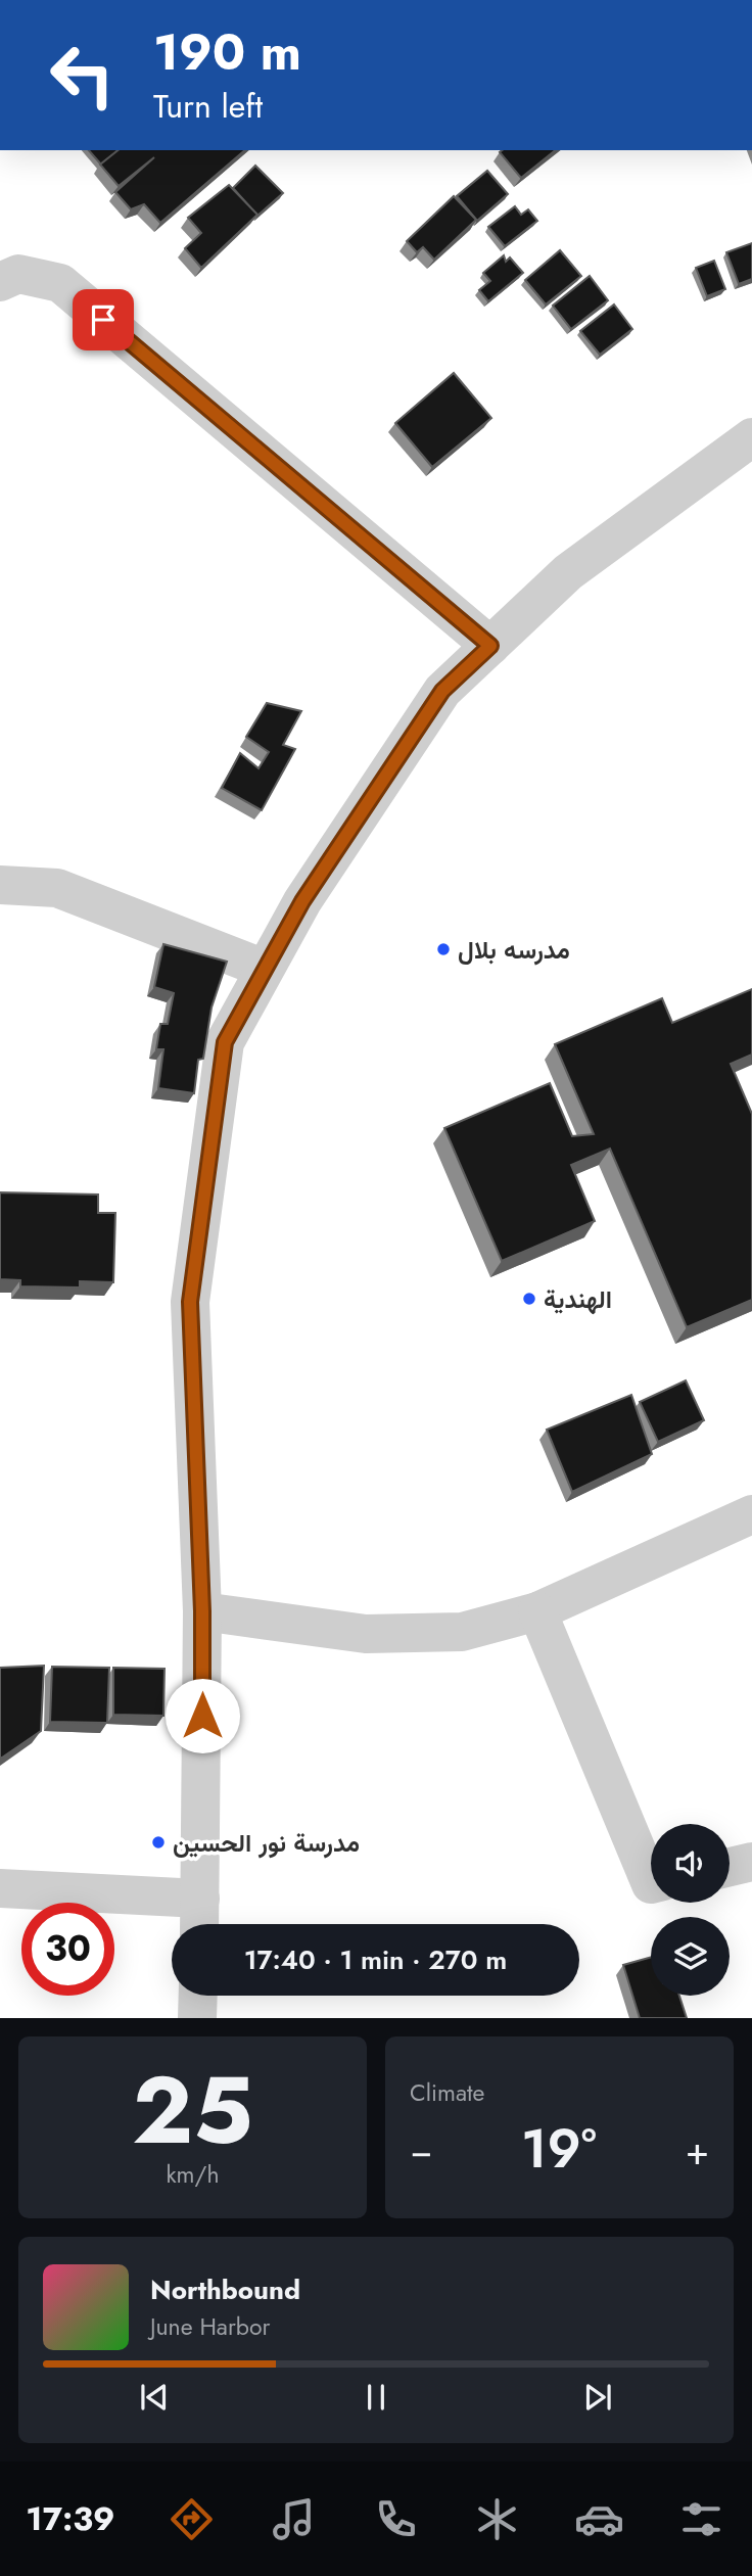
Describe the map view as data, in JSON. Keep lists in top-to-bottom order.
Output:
{
  "places": ["مدرسه بلال", "الهندية", "مدرسة نور الحسين"],
  "page": {
    "turn": ["190 m", "Turn left"],
    "limit": "30",
    "trip": "17:40 · 1 min · 270 m",
    "tile": [
      ["25", "km/h"],
      "Climate"
    ],
    "heat": ["−", "19°", "+"],
    "song": ["Northbound", "June Harbor"],
    "tabs": "17:39"
  }
}
